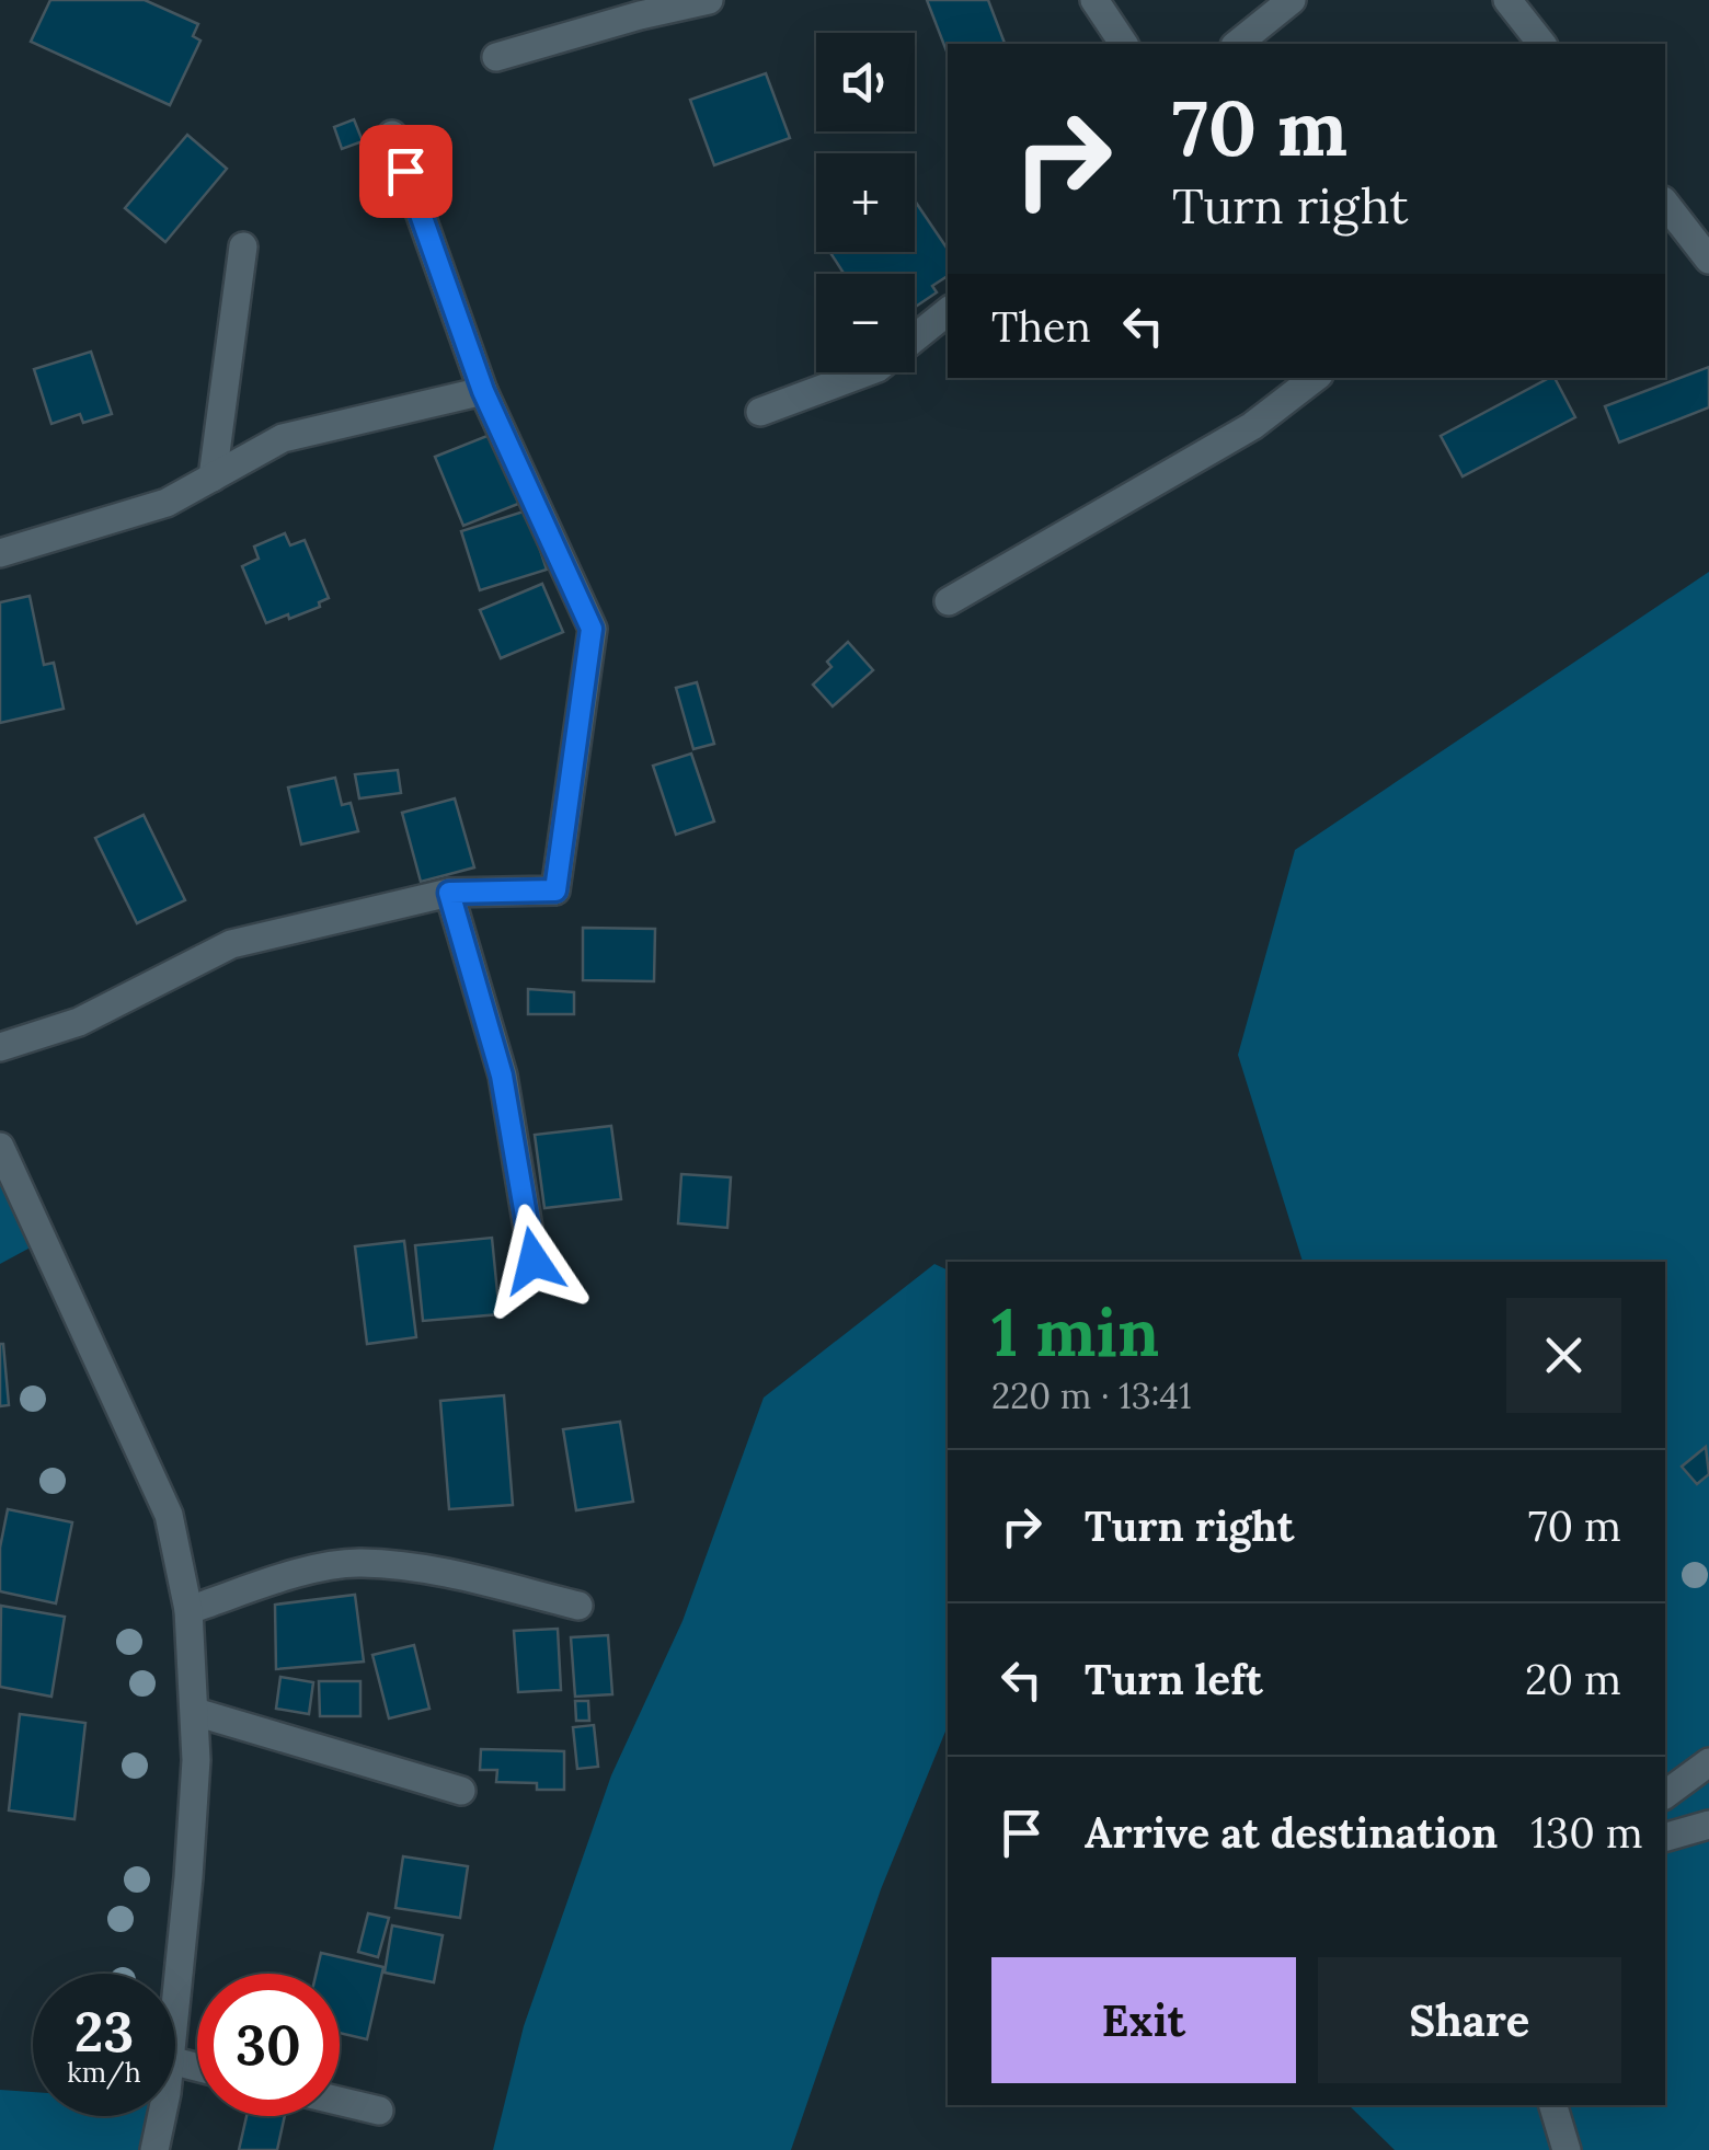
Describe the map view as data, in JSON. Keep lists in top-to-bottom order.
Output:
{
  "page": {
    "map_buttons": ["+", "−"],
    "turn": ["70 m", "Turn right"],
    "then": "Then",
    "heading": ["1 min", "220 m · 13:41"],
    "list": [
      {
        "name": "Turn right",
        "value": "70 m"
      },
      {
        "name": "Turn left",
        "value": "20 m"
      },
      {
        "name": "Arrive at destination",
        "value": "130 m"
      }
    ],
    "buttons": ["Exit", "Share"],
    "speed": "23 km/h",
    "limit": "30"
  }
}
